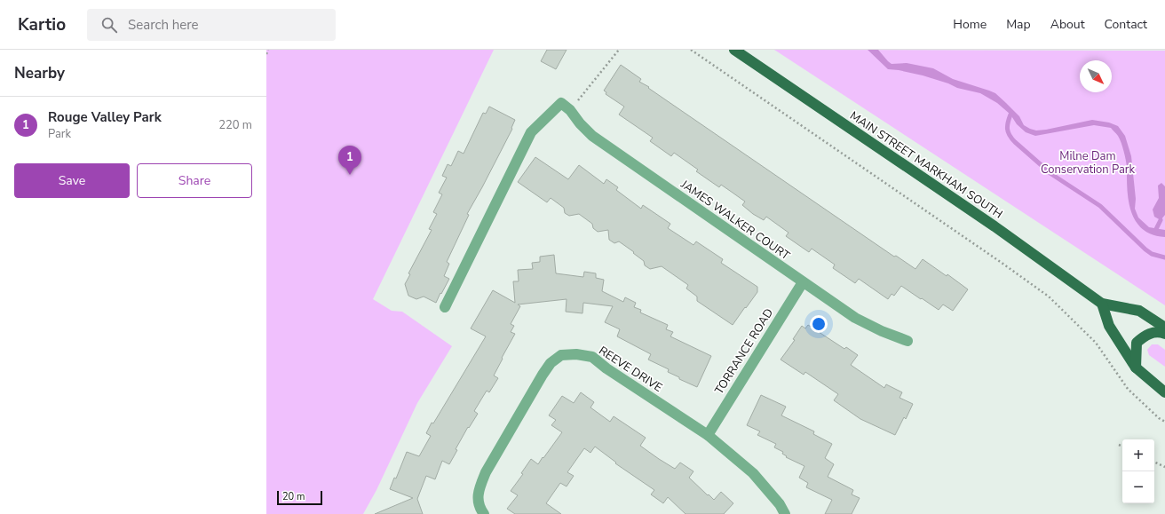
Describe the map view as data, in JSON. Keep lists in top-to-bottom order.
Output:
{
  "streets": {
    "main road": ["MAIN STREET MARKHAM SOUTH"],
    "street": ["JAMES WALKER COURT", "TORRANCE ROAD", "REEVE DRIVE"]
  },
  "crossings": [
    ["JAMES WALKER COURT", "TORRANCE ROAD"],
    ["TORRANCE ROAD", "REEVE DRIVE"]
  ],
  "parks": ["Milne Dam Conservation Park"],
  "scale_bar": "20 m",
  "north": "bottom right",
  "page": {
    "header": "Kartio",
    "search": "Search here",
    "nav": [
      "Home",
      "Map",
      "About",
      "Contact"
    ],
    "heading": "Nearby",
    "list": [
      {
        "mark": "1",
        "name": "Rouge Valley Park",
        "note": "Park",
        "value": "220 m"
      }
    ],
    "pins": "1",
    "buttons": ["Save", "Share"],
    "map_buttons": ["+", "−"],
    "scale": "20 m"
  }
}
